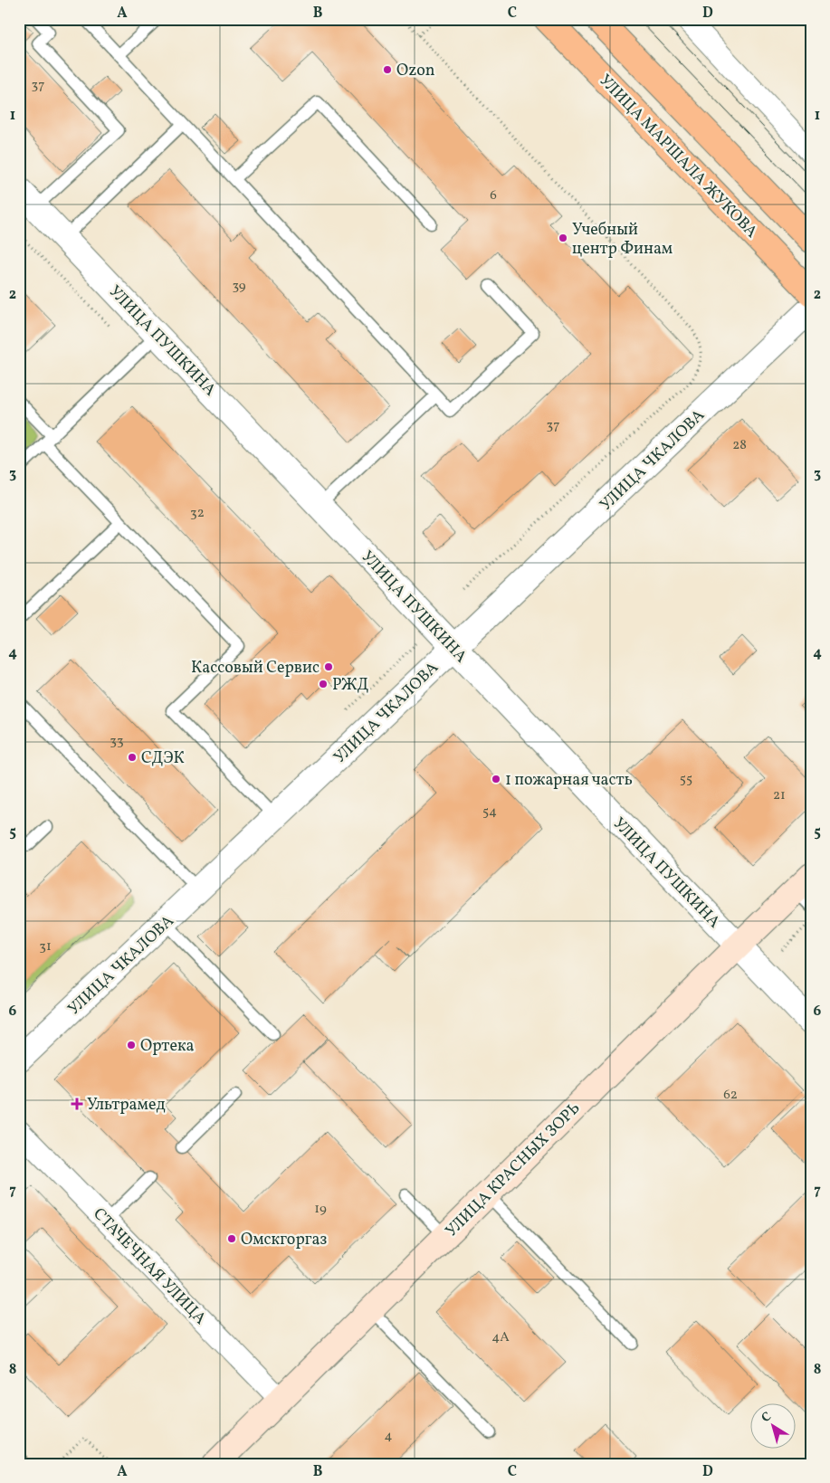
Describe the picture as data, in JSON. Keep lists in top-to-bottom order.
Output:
{
  "streets": {
    "main road": ["УЛИЦА МАРШАЛА ЖУКОВА", "УЛИЦА КРАСНЫХ ЗОРЬ"],
    "street": ["УЛИЦА ПУШКИНА", "УЛИЦА ЧКАЛОВА", "СТАЧЕЧНАЯ УЛИЦА"]
  },
  "crossings": [
    ["УЛИЦА ПУШКИНА", "УЛИЦА ЧКАЛОВА"],
    ["УЛИЦА ПУШКИНА", "УЛИЦА КРАСНЫХ ЗОРЬ"],
    ["УЛИЦА КРАСНЫХ ЗОРЬ", "СТАЧЕЧНАЯ УЛИЦА"]
  ],
  "places": {
    "other": [
      "Ozon",
      "Учебный центр Финам",
      "Кассовый Сервис",
      "РЖД",
      "СДЭК",
      "1 пожарная часть",
      "Ортека",
      "Омскгоргаз"
    ],
    "health": ["Ультрамед"]
  },
  "house_numbers": [
    "37",
    "6",
    "39",
    "37",
    "28",
    "32",
    "33",
    "55",
    "21",
    "54",
    "31",
    "62",
    "19",
    "4А",
    "4"
  ],
  "north": "top left",
  "grid": {
    "columns": [
      "A",
      "B",
      "C",
      "D"
    ],
    "rows": [
      "1",
      "2",
      "3",
      "4",
      "5",
      "6",
      "7",
      "8"
    ]
  }
}
